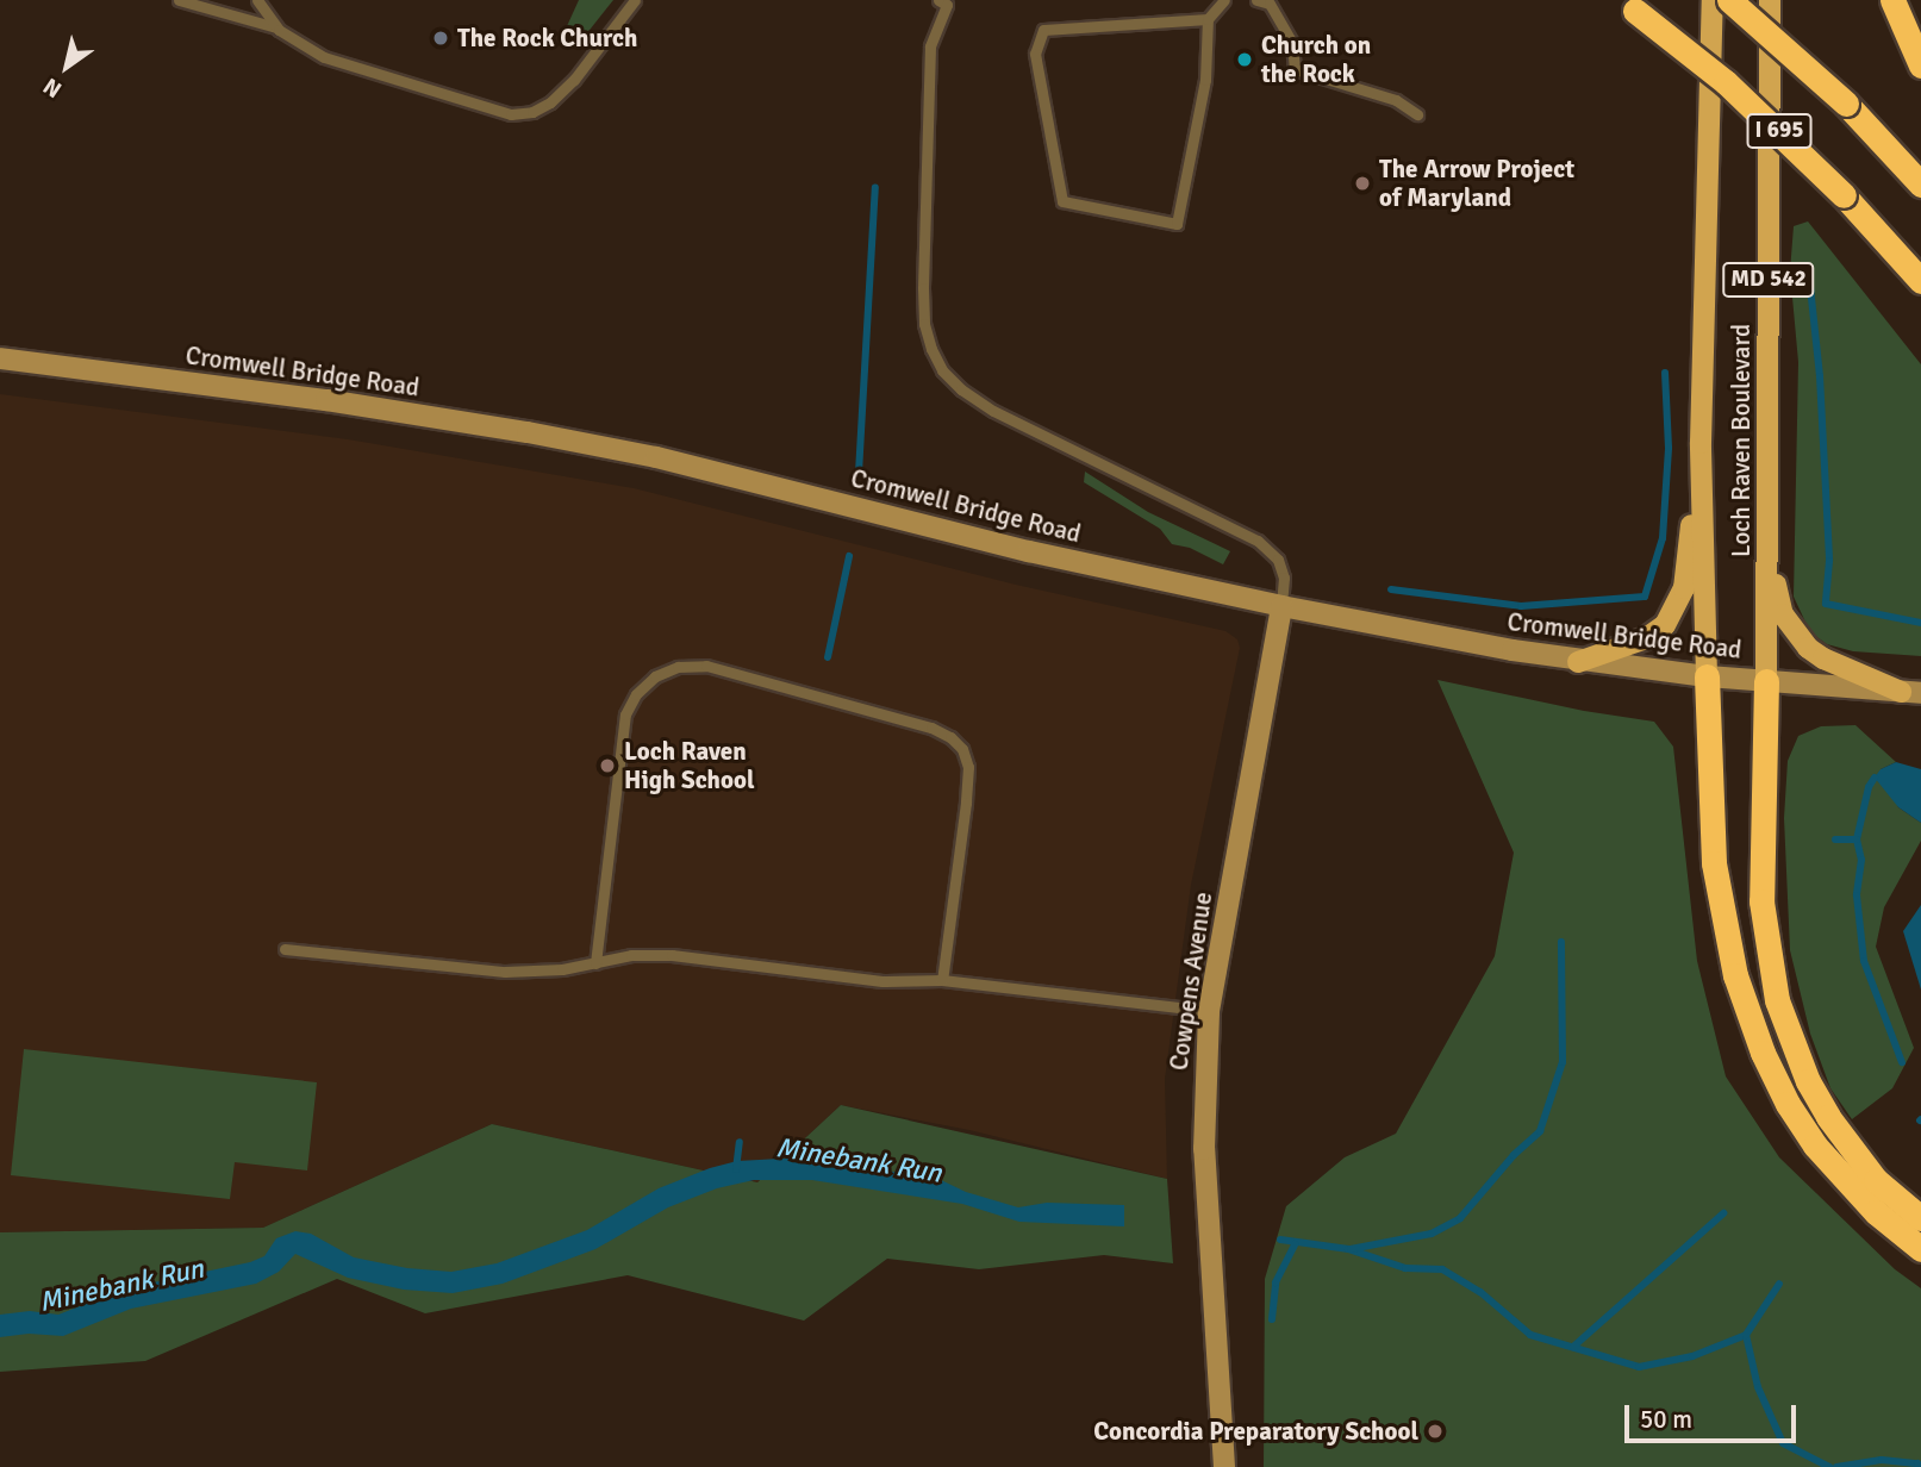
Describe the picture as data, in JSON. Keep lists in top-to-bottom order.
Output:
{
  "streets": {
    "highway": ["I 695"],
    "main road": [
      "MD 542",
      "Cromwell Bridge Road",
      "Loch Raven Boulevard",
      "Cowpens Avenue"
    ]
  },
  "crossings": [
    ["Cromwell Bridge Road", "Loch Raven Boulevard"],
    ["Cromwell Bridge Road", "Cowpens Avenue"]
  ],
  "water": ["Minebank Run"],
  "places": [
    "The Rock Church",
    "Church on the Rock",
    "The Arrow Project of Maryland",
    "Loch Raven High School",
    "Concordia Preparatory School"
  ],
  "scale_bar": "50 m",
  "north": "bottom left"
}
